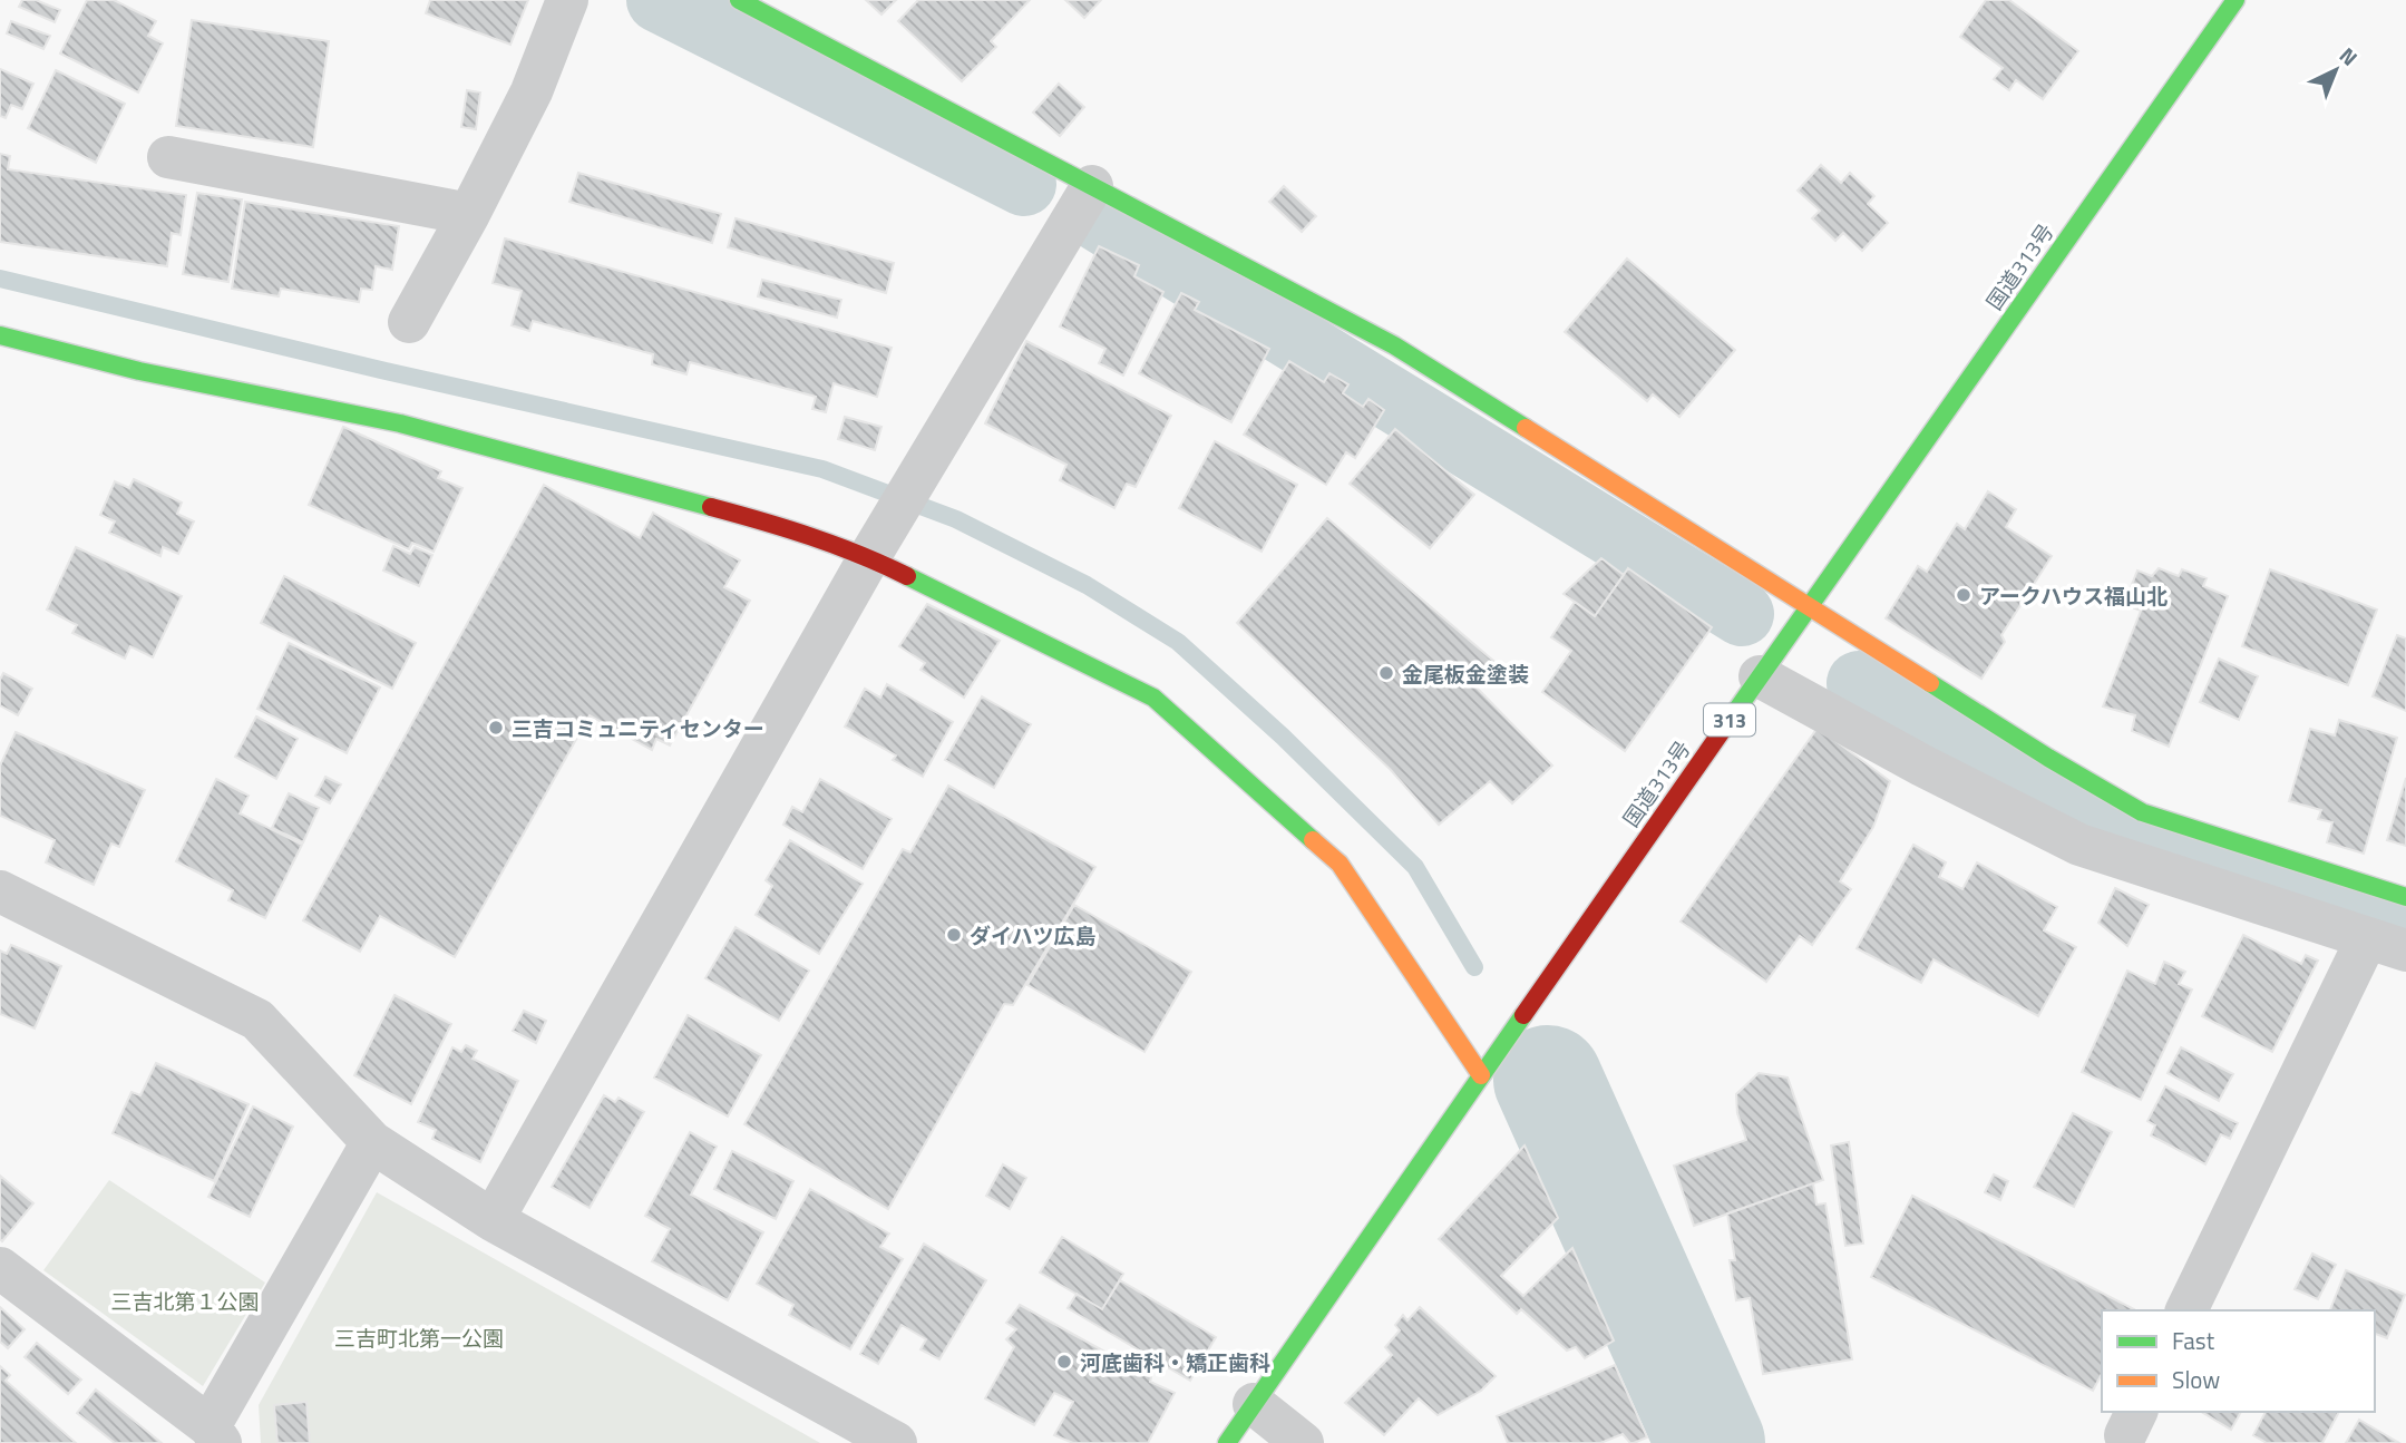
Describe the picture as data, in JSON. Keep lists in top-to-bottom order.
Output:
{
  "streets": {
    "main road": ["国道313号", "313"]
  },
  "parks": ["三吉北第１公園", "三吉町北第一公園"],
  "places": [
    "アークハウス福山北",
    "金尾板金塗装",
    "三吉コミュニティセンター",
    "ダイハツ広島",
    "河底歯科・矯正歯科"
  ],
  "legend": ["Fast", "Slow"],
  "north": "top right"
}
